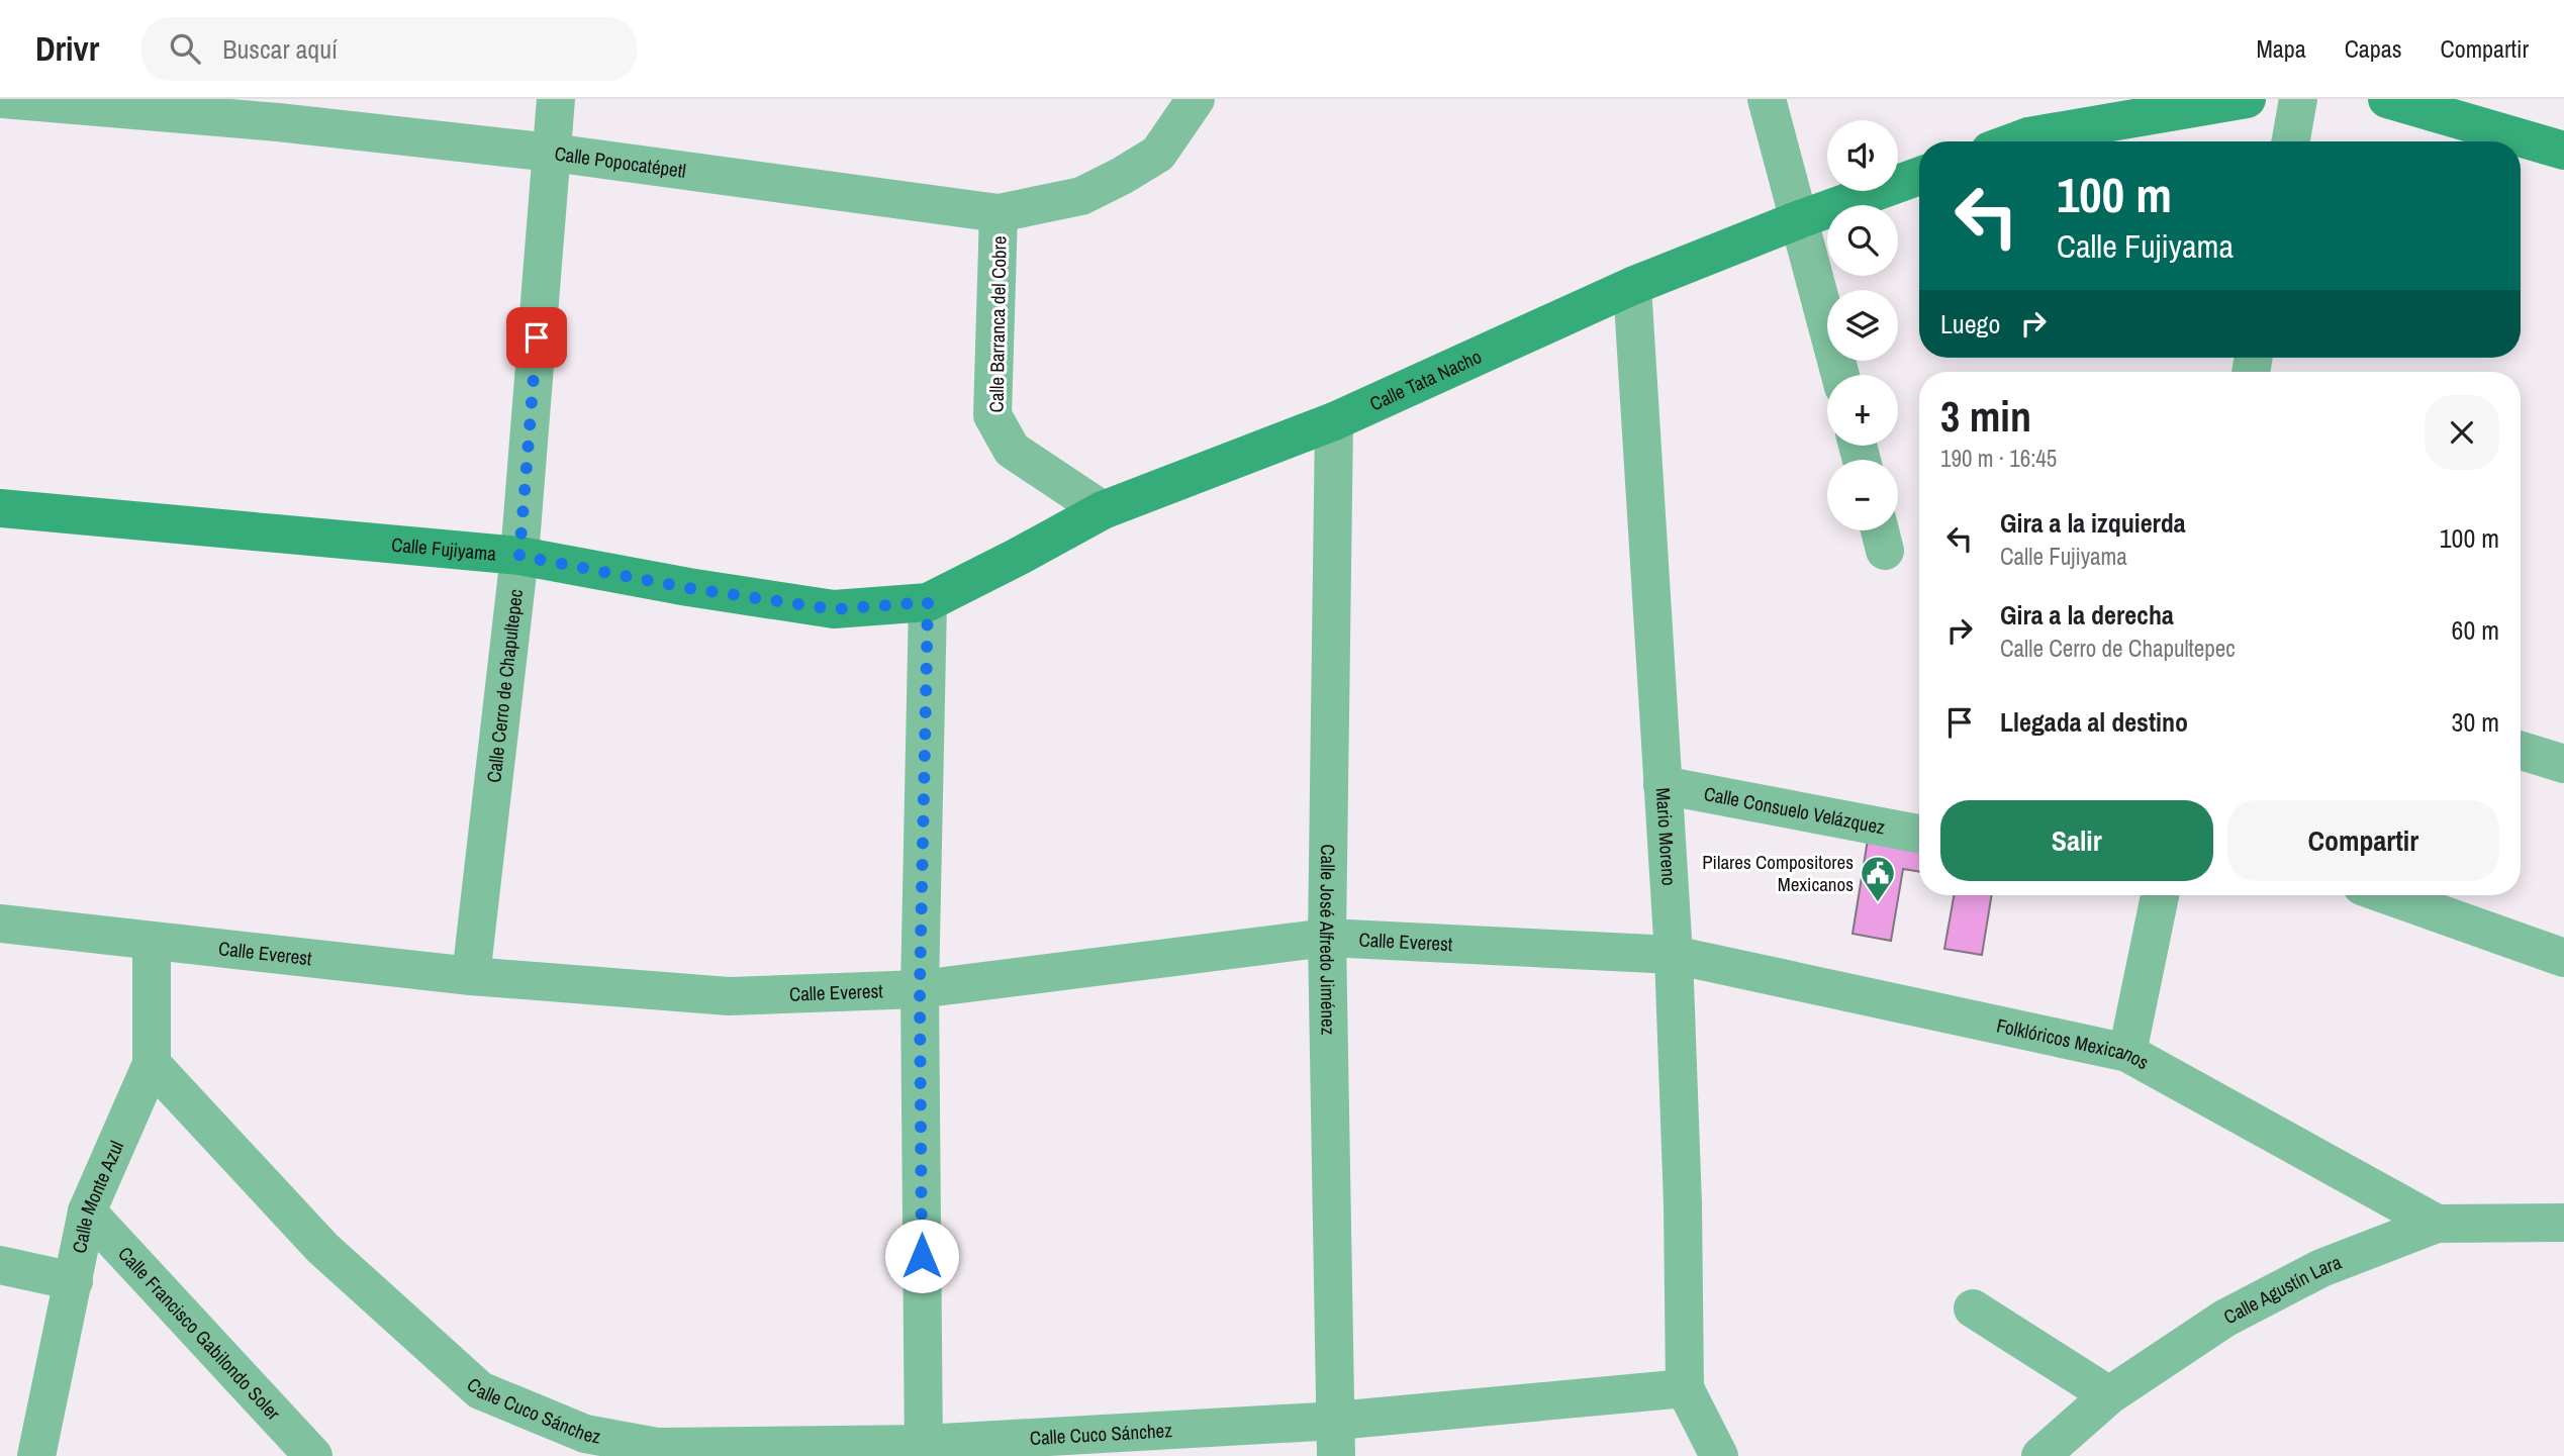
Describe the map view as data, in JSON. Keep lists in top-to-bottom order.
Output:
{
  "streets": {
    "street": [
      "Calle Popocatépetl",
      "Calle Barranca del Cobre",
      "Calle Tata Nacho",
      "Calle Fujiyama",
      "Calle Cerro de Chapultepec",
      "Calle Consuelo Velázquez",
      "Mario Moreno",
      "Calle José Alfredo Jiménez",
      "Calle Everest",
      "Folklóricos Mexicanos",
      "Calle Monte Azul",
      "Calle Agustín Lara",
      "Calle Francisco Gabilondo Soler",
      "Calle Cuco Sánchez"
    ]
  },
  "crossings": [
    ["Calle Popocatépetl", "Calle Barranca del Cobre"],
    ["Calle Popocatépetl", "Calle Cerro de Chapultepec"],
    ["Calle Barranca del Cobre", "Calle Tata Nacho"],
    ["Calle Tata Nacho", "Calle Fujiyama"],
    ["Calle Tata Nacho", "Mario Moreno"],
    ["Calle Tata Nacho", "Calle José Alfredo Jiménez"],
    ["Calle Fujiyama", "Calle Cerro de Chapultepec"],
    ["Calle Cerro de Chapultepec", "Calle Everest"],
    ["Calle Consuelo Velázquez", "Mario Moreno"],
    ["Mario Moreno", "Calle Everest"],
    ["Mario Moreno", "Folklóricos Mexicanos"],
    ["Mario Moreno", "Calle Cuco Sánchez"],
    ["Calle José Alfredo Jiménez", "Calle Everest"],
    ["Calle José Alfredo Jiménez", "Calle Cuco Sánchez"],
    ["Calle Everest", "Folklóricos Mexicanos"],
    ["Calle Everest", "Calle Monte Azul"],
    ["Folklóricos Mexicanos", "Calle Agustín Lara"],
    ["Calle Monte Azul", "Calle Francisco Gabilondo Soler"],
    ["Calle Monte Azul", "Calle Cuco Sánchez"]
  ],
  "places": {
    "public building": ["Pilares Compositores Mexicanos"]
  },
  "page": {
    "header": "Drivr",
    "search": "Buscar aquí",
    "nav": ["Mapa", "Capas", "Compartir"],
    "map_buttons": ["+", "−"],
    "turn": ["100 m", "Calle Fujiyama"],
    "then": "Luego",
    "heading": ["3 min", "190 m · 16:45"],
    "list": [
      {
        "name": "Gira a la izquierda",
        "note": "Calle Fujiyama",
        "value": "100 m"
      },
      {
        "name": "Gira a la derecha",
        "note": "Calle Cerro de Chapultepec",
        "value": "60 m"
      },
      {
        "name": "Llegada al destino",
        "value": "30 m"
      }
    ],
    "buttons": ["Salir", "Compartir"]
  }
}
